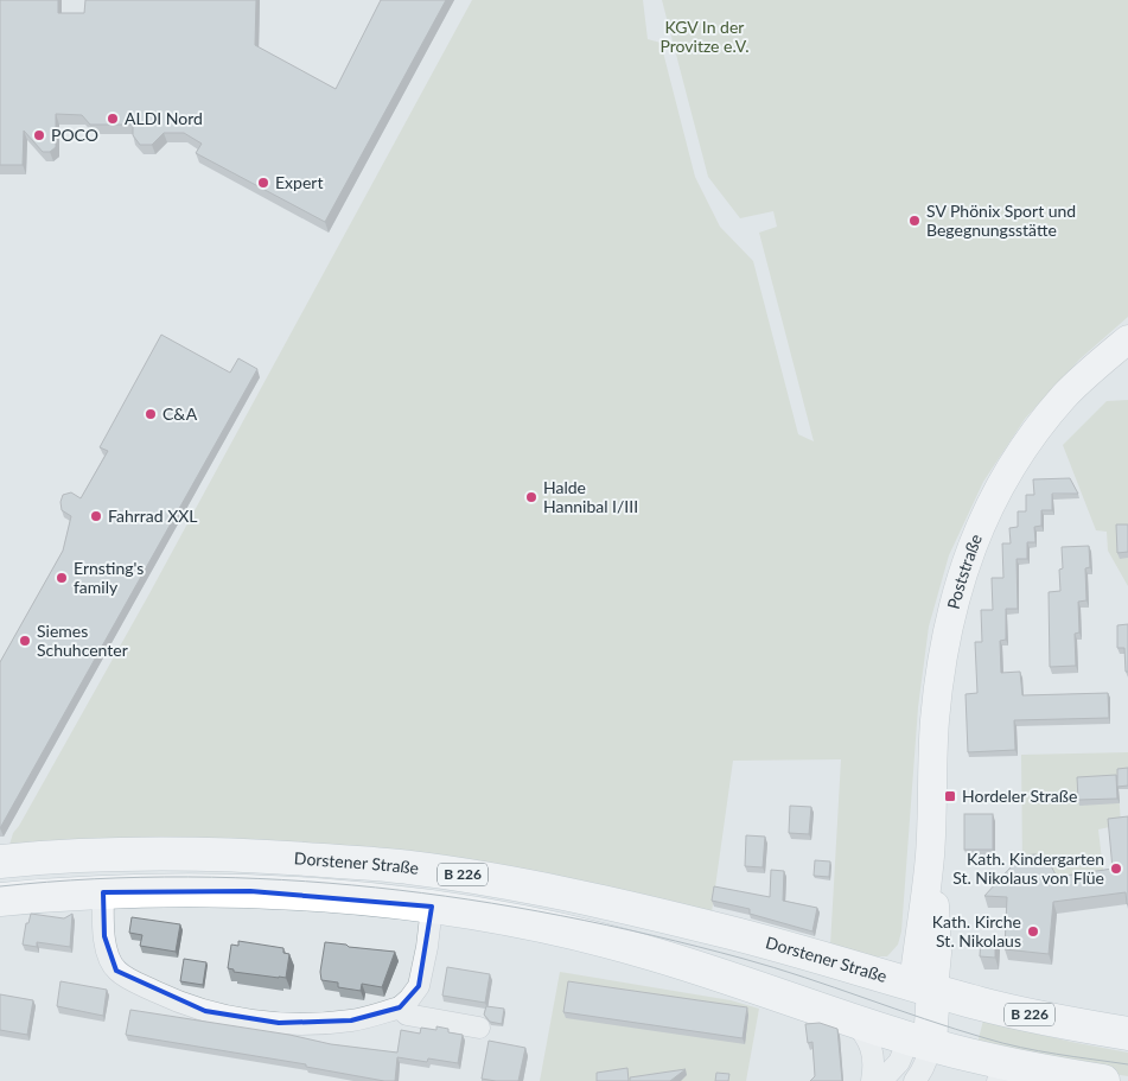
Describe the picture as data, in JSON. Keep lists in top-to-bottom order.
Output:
{
  "streets": {
    "main road": ["Dorstener Straße", "B 226"],
    "street": ["Poststraße"]
  },
  "crossings": [
    ["Poststraße", "Dorstener Straße"]
  ],
  "parks": ["KGV In der Provitze e.V."],
  "places": {
    "other": [
      "ALDI Nord",
      "POCO",
      "Expert",
      "SV Phönix Sport und Begegnungsstätte",
      "C&A",
      "Halde Hannibal I/III",
      "Fahrrad XXL",
      "Ernsting's family",
      "Siemes Schuhcenter",
      "Kath. Kindergarten St. Nikolaus von Flüe",
      "Kath. Kirche St. Nikolaus"
    ],
    "transit": ["Hordeler Straße"]
  }
}
